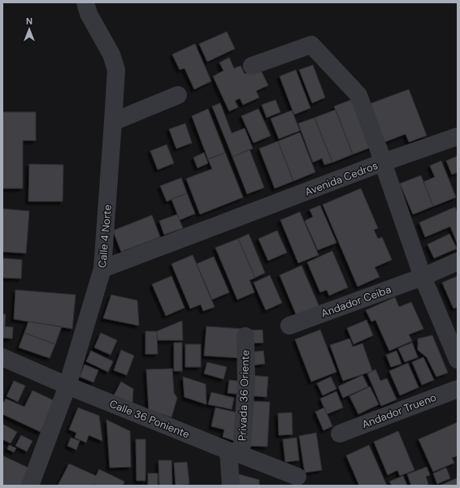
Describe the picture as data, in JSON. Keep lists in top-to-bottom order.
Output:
{
  "streets": {
    "street": [
      "Avenida Cedros",
      "Calle 4 Norte",
      "Andador Ceiba",
      "Privada 36 Oriente",
      "Andador Trueno",
      "Calle 36 Poniente"
    ]
  },
  "crossings": [
    ["Avenida Cedros", "Calle 4 Norte"],
    ["Avenida Cedros", "Andador Ceiba"],
    ["Calle 4 Norte", "Calle 36 Poniente"],
    ["Privada 36 Oriente", "Calle 36 Poniente"]
  ],
  "north": "top"
}
